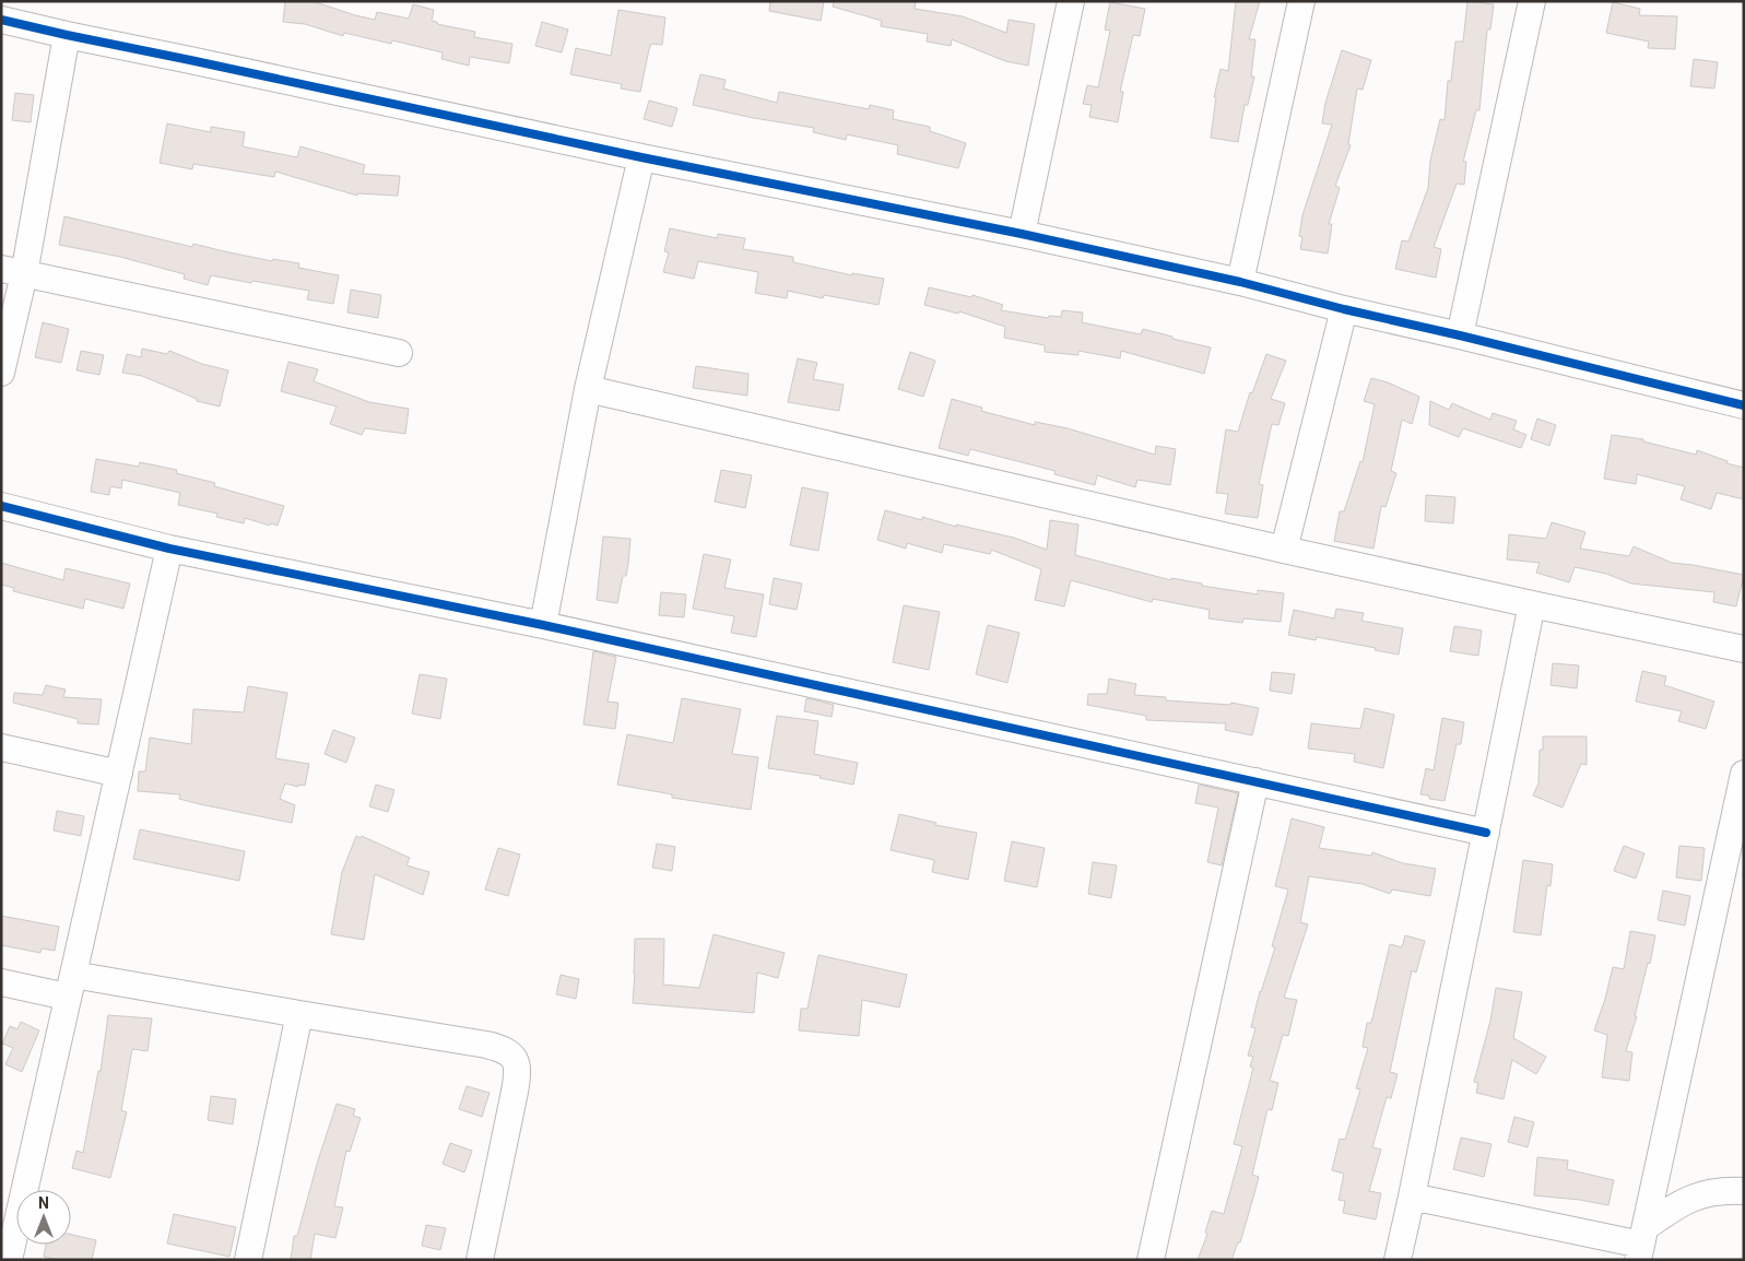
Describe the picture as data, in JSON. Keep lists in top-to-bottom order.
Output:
{
  "north": "top"
}
